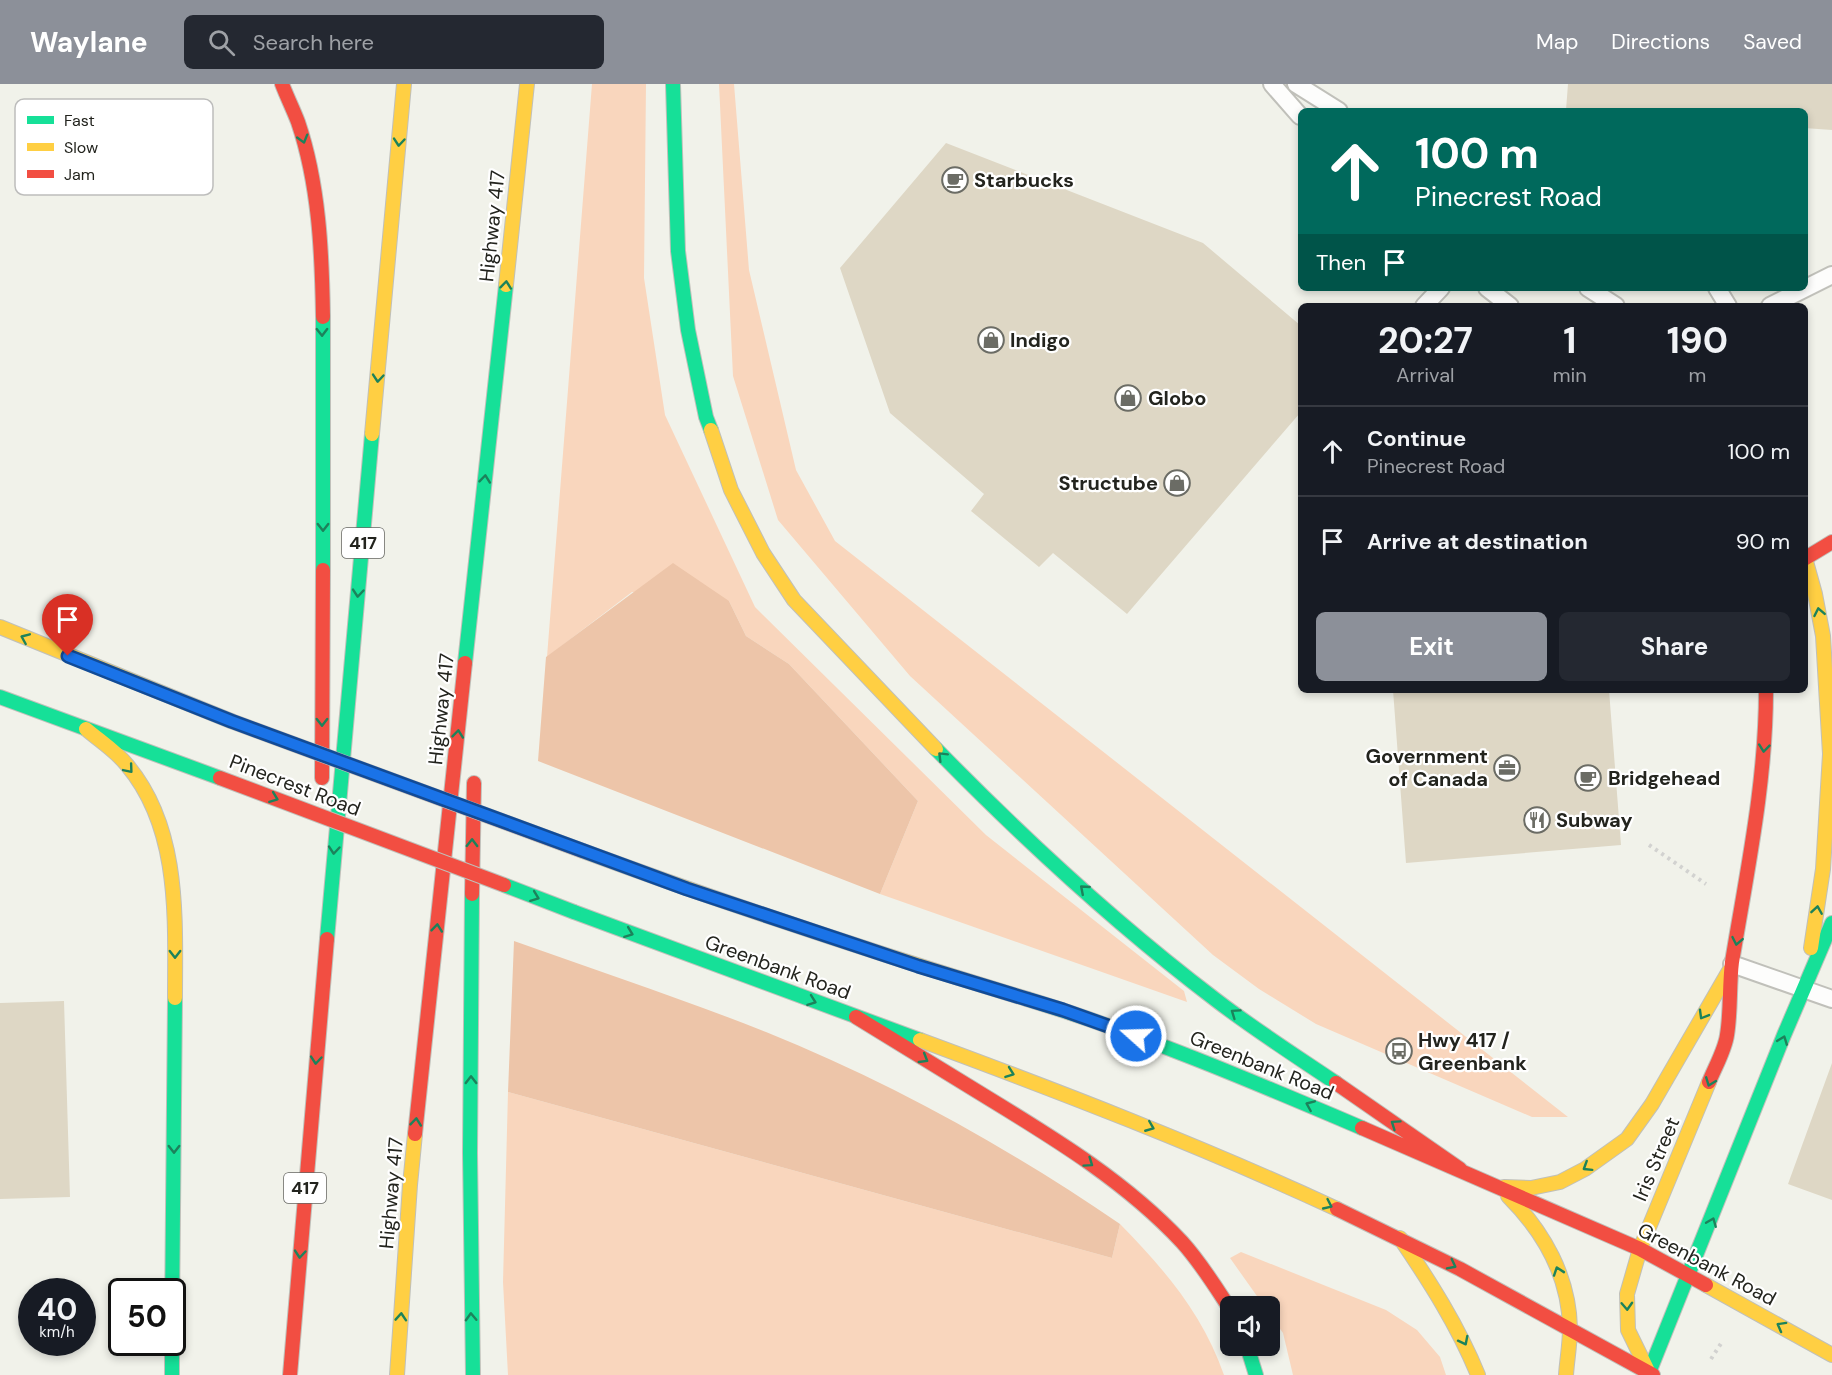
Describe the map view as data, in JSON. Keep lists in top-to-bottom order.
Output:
{
  "streets": {
    "main road": [
      "Highway 417",
      "417",
      "Pinecrest Road",
      "Greenbank Road",
      "Iris Street"
    ]
  },
  "crossings": [
    ["Pinecrest Road", "Greenbank Road"],
    ["Greenbank Road", "Iris Street"]
  ],
  "places": {
    "cafe": ["Starbucks", "Bridgehead"],
    "shop": ["Indigo", "Globo", "Structube"],
    "office": ["Government of Canada"],
    "restaurant": ["Subway"],
    "bus stop": ["Hwy 417 / Greenbank"]
  },
  "legend": ["Fast", "Slow", "Jam"],
  "page": {
    "header": "Waylane",
    "search": "Search here",
    "nav": ["Map", "Directions", "Saved"],
    "turn": ["100 m", "Pinecrest Road"],
    "then": "Then",
    "eta": [
      "20:27",
      "Arrival",
      "1",
      "min",
      "190",
      "m"
    ],
    "list": [
      {
        "name": "Continue",
        "note": "Pinecrest Road",
        "value": "100 m"
      },
      {
        "name": "Arrive at destination",
        "value": "90 m"
      }
    ],
    "buttons": ["Exit", "Share"],
    "speed": "40 km/h",
    "limit": "50"
  }
}
